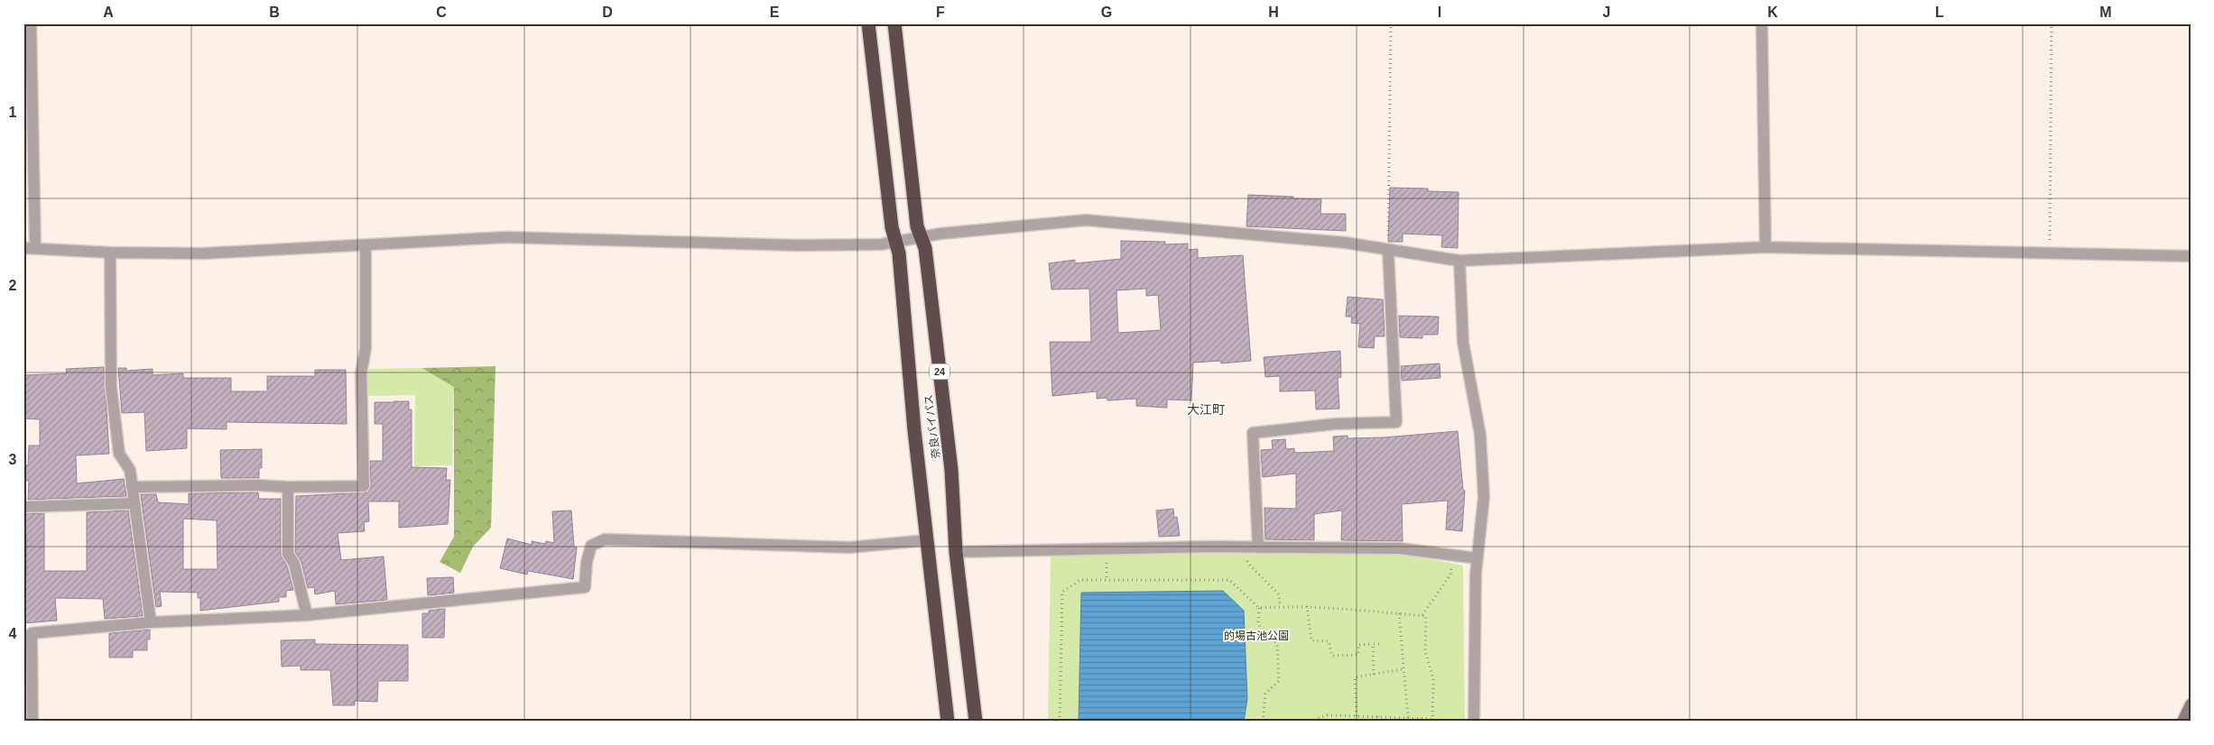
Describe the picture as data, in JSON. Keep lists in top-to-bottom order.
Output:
{
  "streets": {
    "highway": ["24", "奈良バイパス"]
  },
  "districts": ["大江町"],
  "parks": ["的場古池公園"],
  "grid": {
    "columns": [
      "A",
      "B",
      "C",
      "D",
      "E",
      "F",
      "G",
      "H",
      "I",
      "J",
      "K",
      "L",
      "M"
    ],
    "rows": [
      "1",
      "2",
      "3",
      "4"
    ]
  }
}
